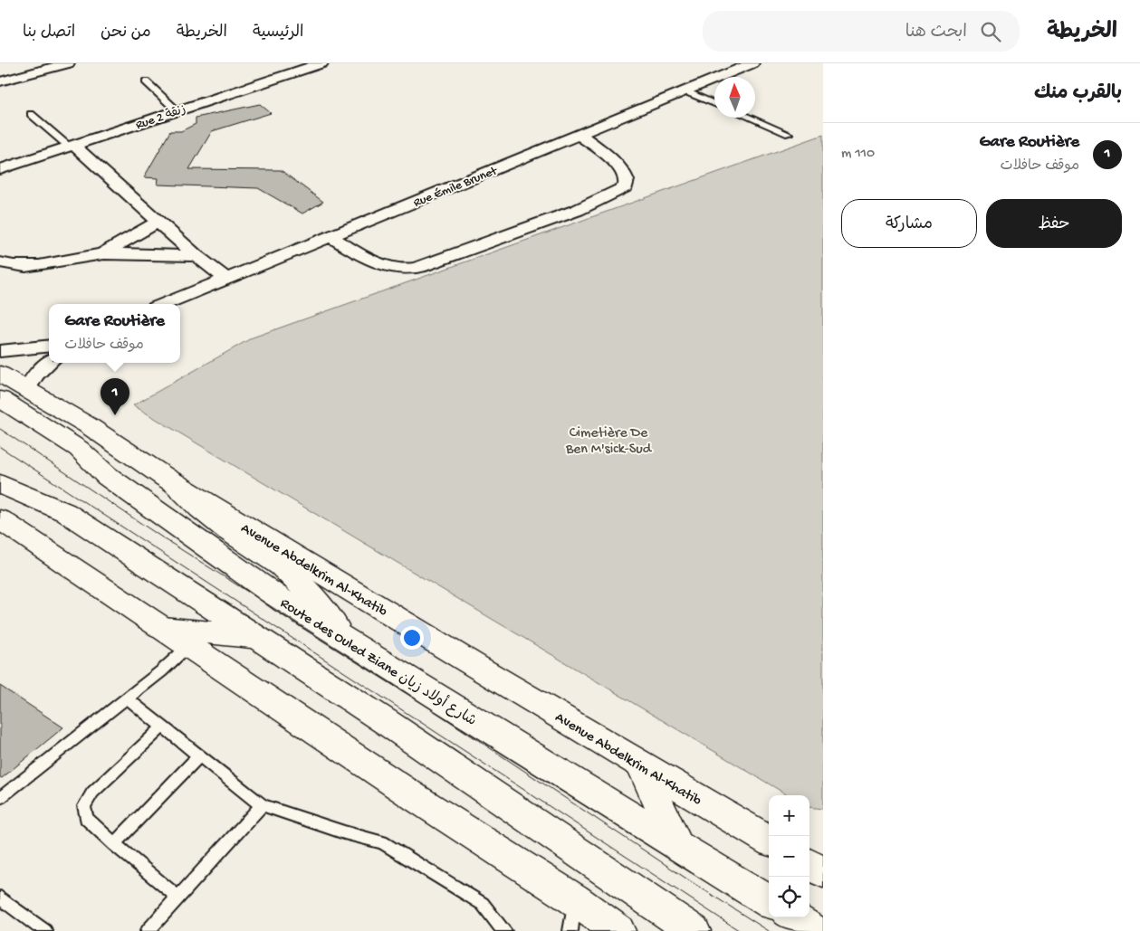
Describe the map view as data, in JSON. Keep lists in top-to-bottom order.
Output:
{
  "streets": {
    "main road": ["Avenue Abdelkrim Al-Khatib", "Route des Ouled Ziane شارع أولاد زيان"],
    "street": ["Rue 2 زنقة", "Rue Émile Brunet"]
  },
  "parks": ["Cimetière De Ben M'sick-Sud"],
  "north": "top",
  "page": {
    "header": "الخريطة",
    "search": "ابحث هنا",
    "nav": [
      "الرئيسية",
      "الخريطة",
      "من نحن",
      "اتصل بنا"
    ],
    "heading": "بالقرب منك",
    "list": [
      {
        "mark": "1",
        "name": "Gare Routière",
        "note": "موقف حافلات",
        "value": "110 m"
      }
    ],
    "buttons": ["حفظ", "مشاركة"],
    "popup": ["Gare Routière", "موقف حافلات"],
    "pins": "1",
    "map_buttons": ["+", "−"]
  }
}
